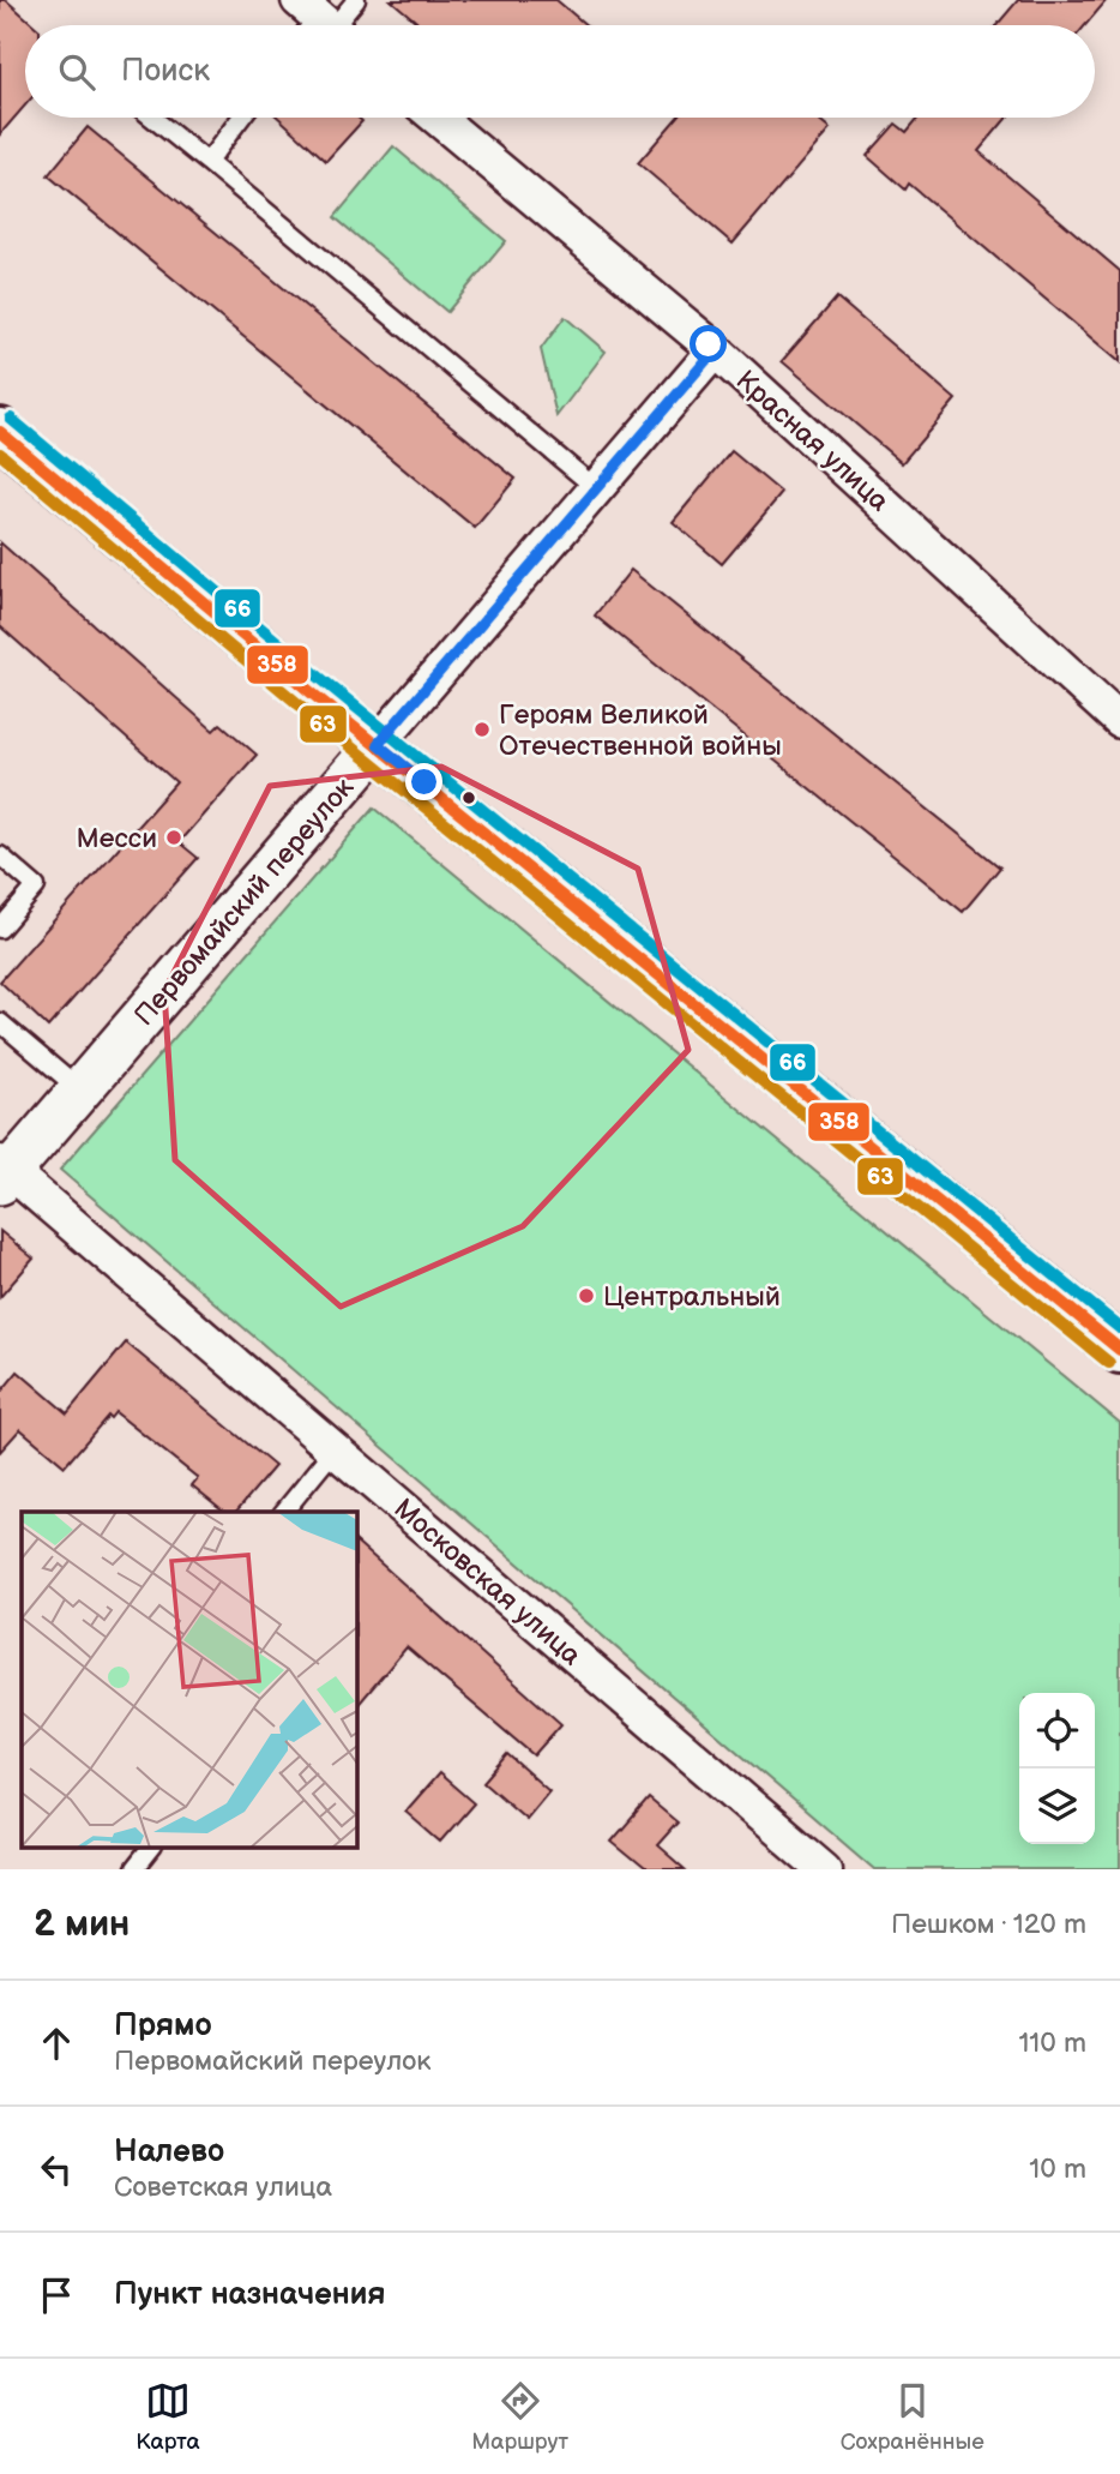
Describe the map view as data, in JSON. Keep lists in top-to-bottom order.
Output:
{
  "streets": {
    "street": ["Красная улица", "Первомайский переулок", "Московская улица"]
  },
  "crossings": [
    ["Красная улица", "Первомайский переулок"],
    ["Первомайский переулок", "Московская улица"]
  ],
  "places": ["Героям Великой Отечественной войны", "Месси", "Центральный"],
  "lines": ["transit line 66", "transit line 358", "transit line 63"],
  "page": {
    "search": "Поиск",
    "heading": ["2 мин", "Пешком · 120 m"],
    "list": [
      ["Прямо", "Первомайский переулок", "110 m"],
      ["Налево", "Советская улица", "10 m"],
      "Пункт назначения"
    ],
    "nav": ["Карта", "Маршрут", "Сохранённые"]
  }
}
